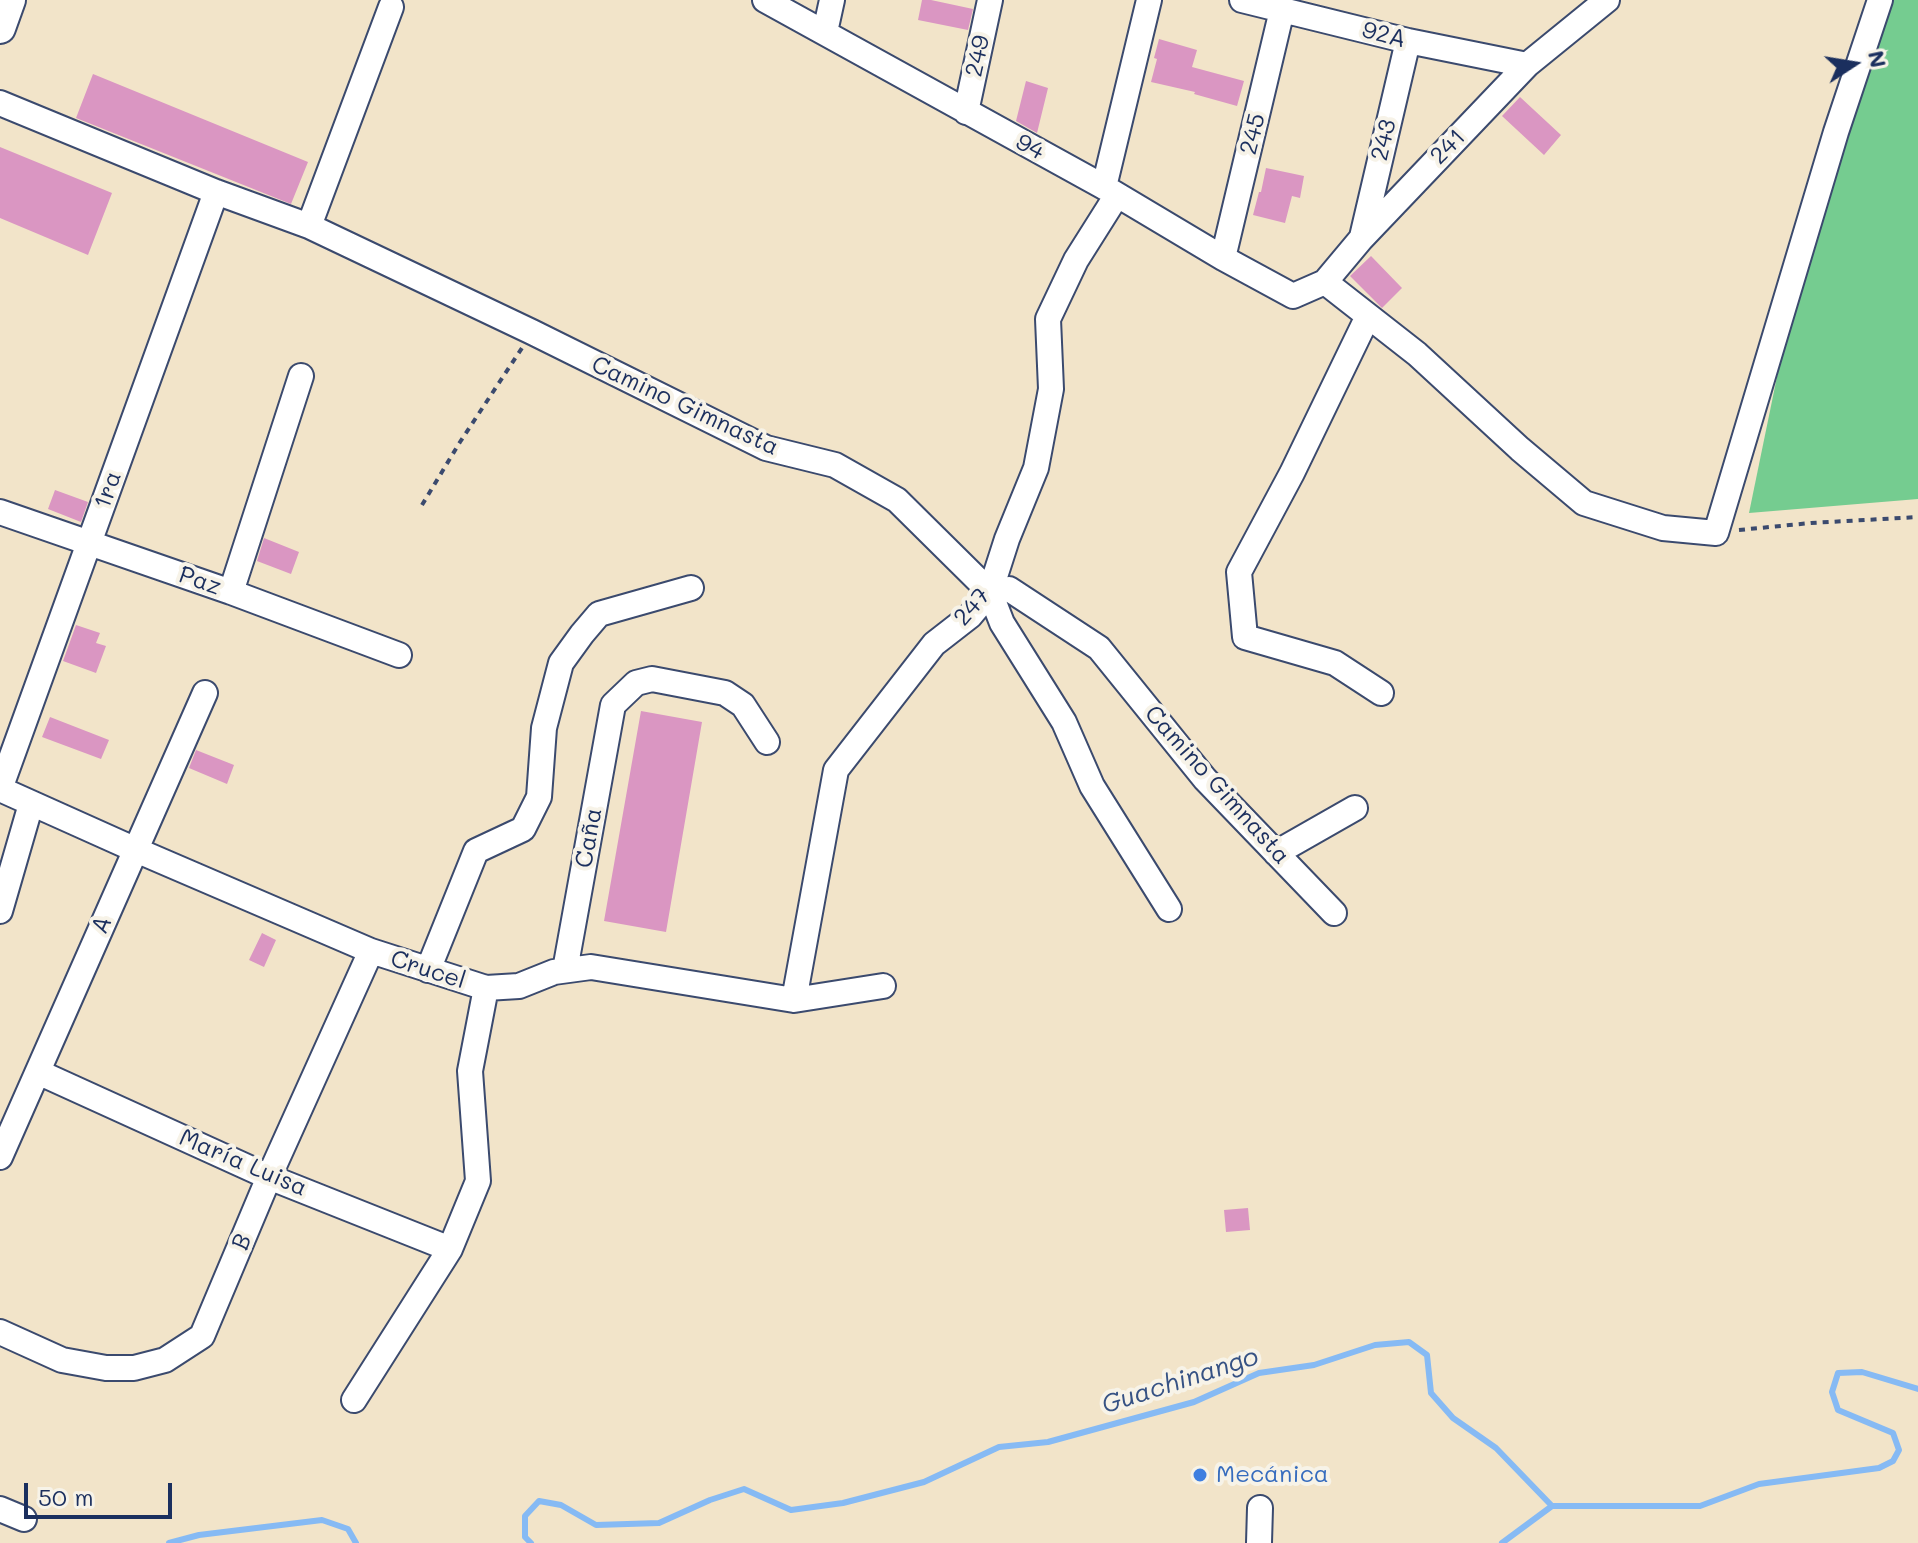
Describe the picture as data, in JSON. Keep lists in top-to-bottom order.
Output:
{
  "streets": {
    "street": [
      "92A",
      "249",
      "245",
      "243",
      "94",
      "241",
      "Camino Gimnasta",
      "1ra",
      "Paz",
      "247",
      "Caña",
      "A",
      "Crucel",
      "María Luisa",
      "B"
    ]
  },
  "crossings": [
    ["92A", "245"],
    ["92A", "243"],
    ["92A", "241"],
    ["249", "94"],
    ["245", "94"],
    ["243", "241"],
    ["94", "241"],
    ["94", "247"],
    ["Camino Gimnasta", "1ra"],
    ["Camino Gimnasta", "247"],
    ["1ra", "Paz"],
    ["1ra", "Crucel"],
    ["247", "Crucel"],
    ["Caña", "Crucel"],
    ["A", "Crucel"],
    ["A", "María Luisa"],
    ["Crucel", "B"],
    ["María Luisa", "B"]
  ],
  "water": ["Guachinango"],
  "places": ["Mecánica"],
  "scale_bar": "50 m",
  "north": "right"
}
